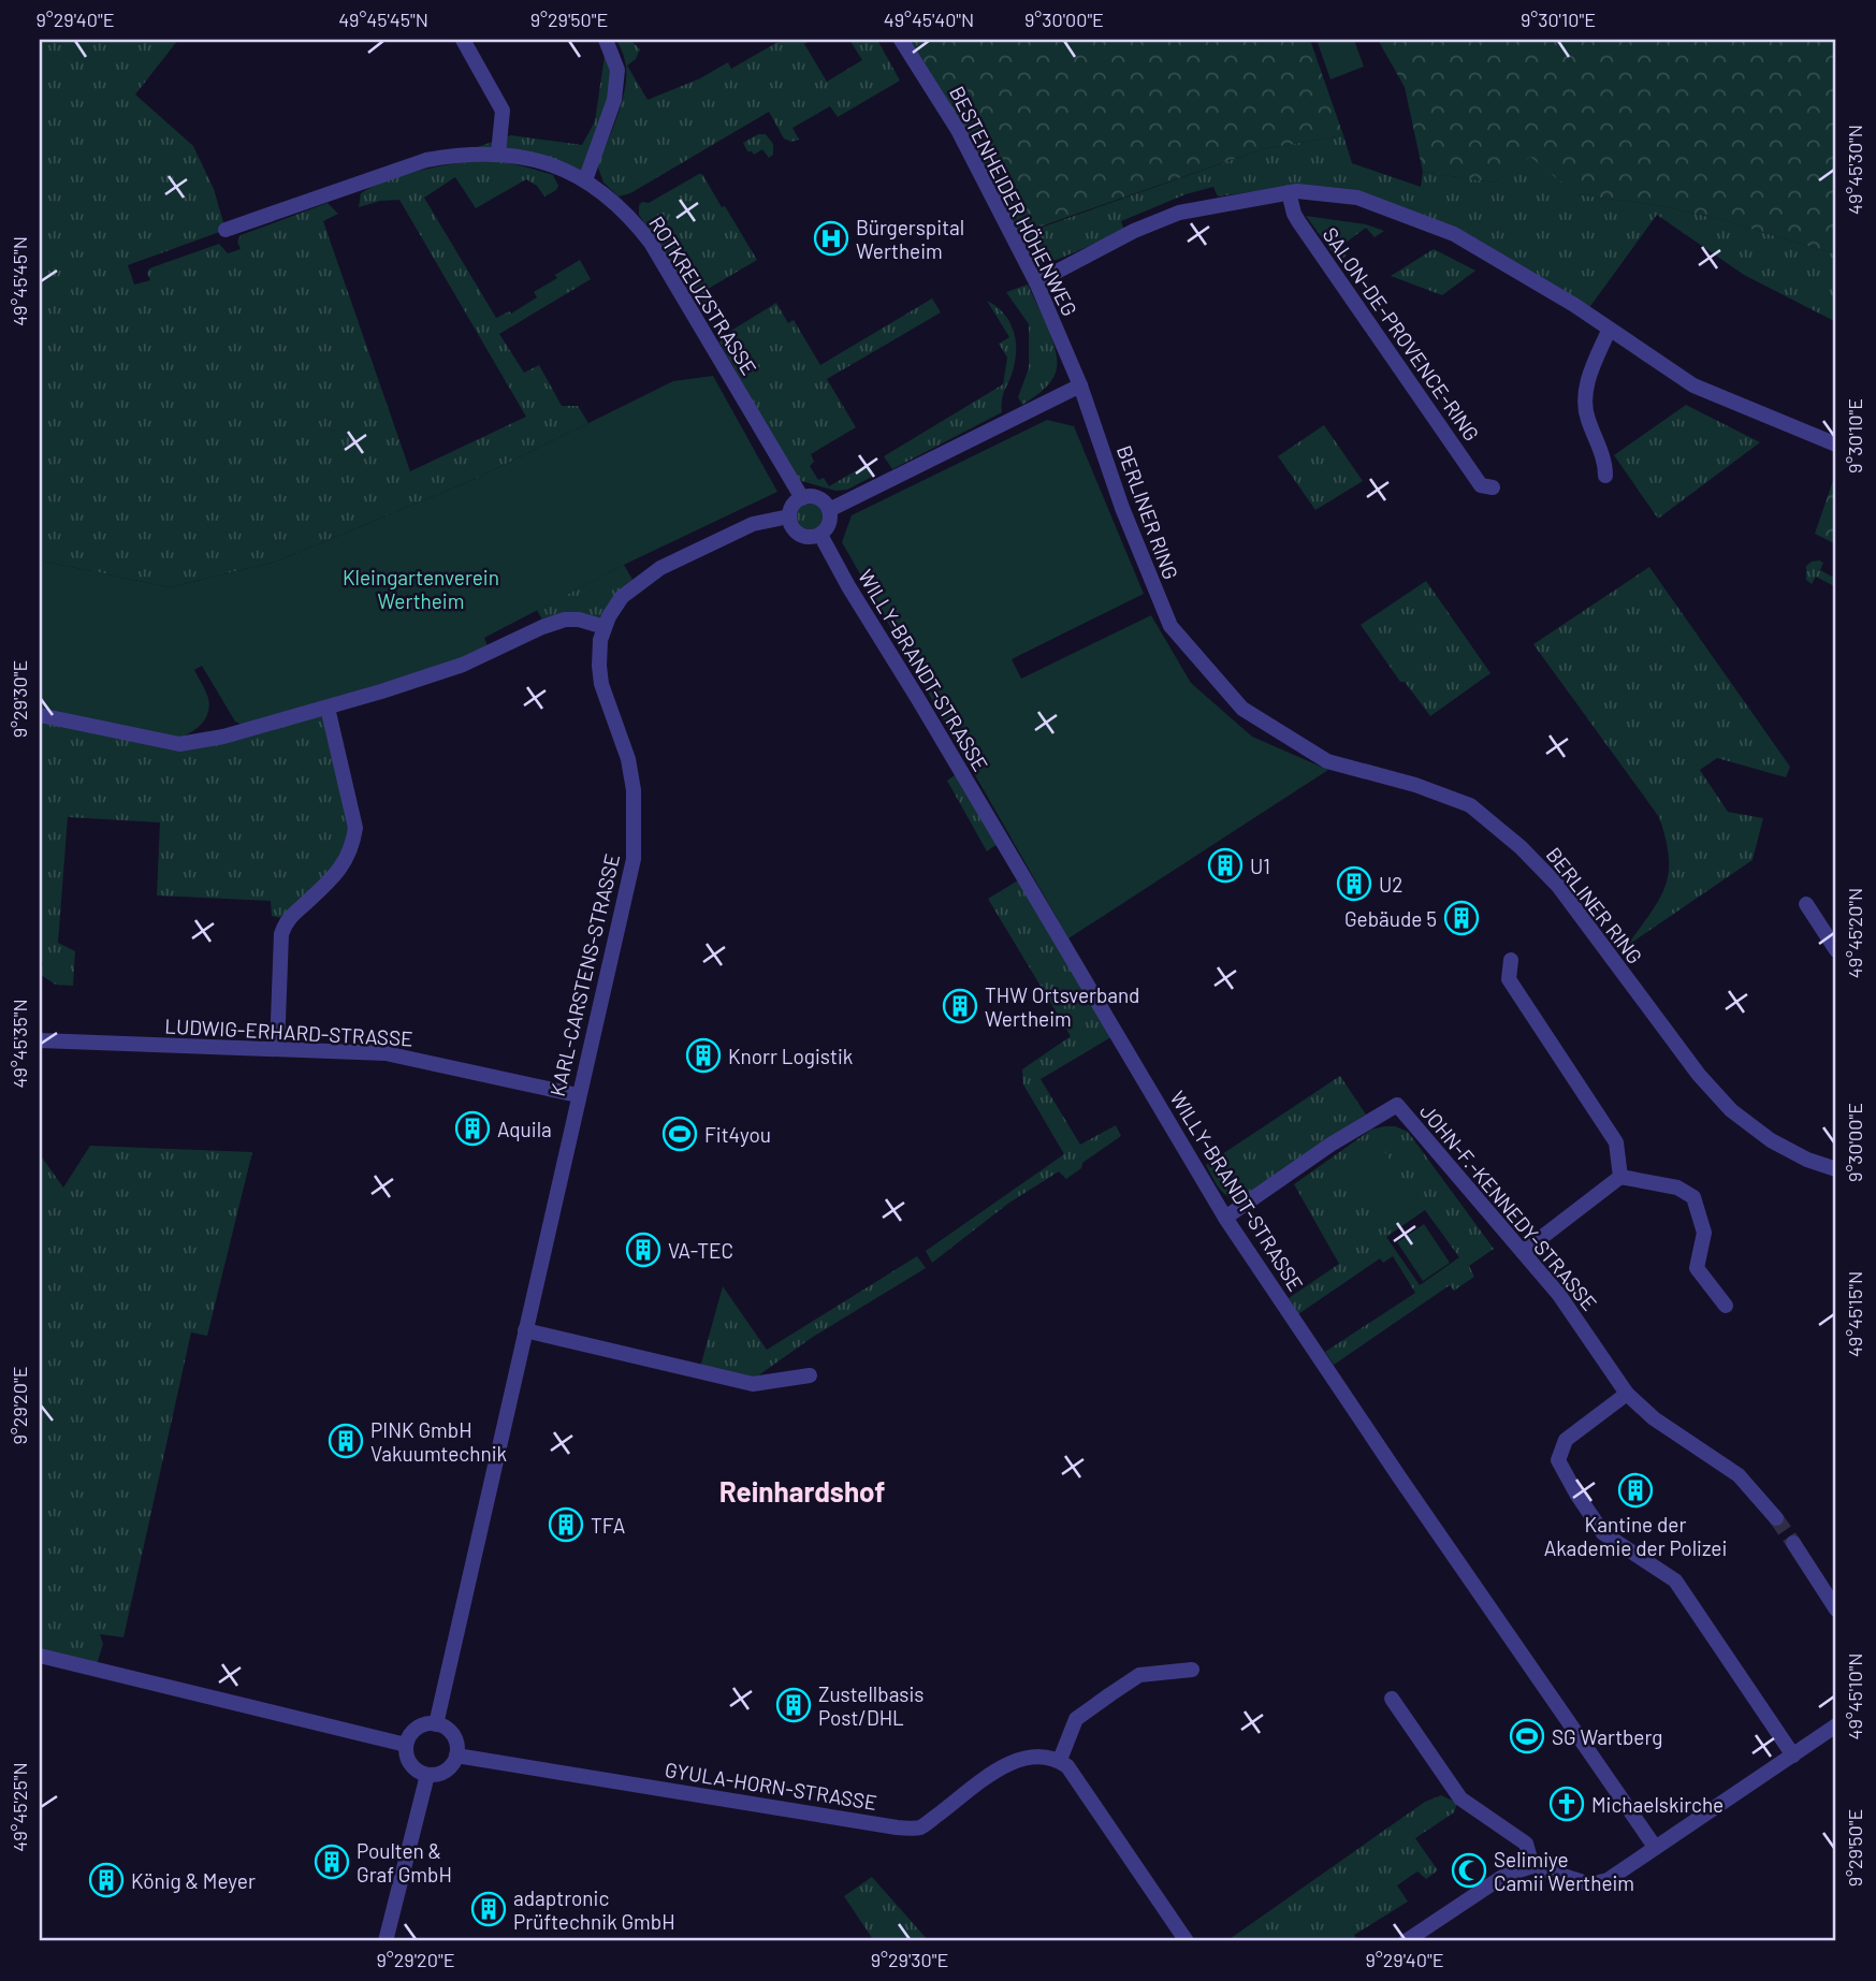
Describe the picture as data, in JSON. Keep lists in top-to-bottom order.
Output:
{
  "streets": {
    "street": [
      "BESTENHEIDER HÖHENWEG",
      "ROTKREUZSTRASSE",
      "SALON-DE-PROVENCE-RING",
      "BERLINER RING",
      "WILLY-BRANDT-STRASSE",
      "KARL-CARSTENS-STRASSE",
      "LUDWIG-ERHARD-STRASSE",
      "JOHN-F.-KENNEDY-STRASSE",
      "GYULA-HORN-STRASSE"
    ]
  },
  "crossings": [
    ["BESTENHEIDER HÖHENWEG", "SALON-DE-PROVENCE-RING"],
    ["BESTENHEIDER HÖHENWEG", "BERLINER RING"],
    ["ROTKREUZSTRASSE", "WILLY-BRANDT-STRASSE"],
    ["ROTKREUZSTRASSE", "KARL-CARSTENS-STRASSE"],
    ["WILLY-BRANDT-STRASSE", "KARL-CARSTENS-STRASSE"],
    ["WILLY-BRANDT-STRASSE", "JOHN-F.-KENNEDY-STRASSE"],
    ["KARL-CARSTENS-STRASSE", "LUDWIG-ERHARD-STRASSE"],
    ["KARL-CARSTENS-STRASSE", "GYULA-HORN-STRASSE"]
  ],
  "districts": ["Reinhardshof"],
  "parks": ["Kleingartenverein Wertheim"],
  "places": {
    "hospital": ["Bürgerspital Wertheim"],
    "building": [
      "U1",
      "U2",
      "Gebäude 5",
      "THW Ortsverband Wertheim",
      "Knorr Logistik",
      "Aquila",
      "VA-TEC",
      "PINK GmbH Vakuumtechnik",
      "Kantine der Akademie der Polizei",
      "TFA",
      "Zustellbasis Post/DHL",
      "Poulten & Graf GmbH",
      "König & Meyer",
      "adaptronic Prüftechnik GmbH"
    ],
    "sports": ["Fit4you", "SG Wartberg"],
    "church": ["Michaelskirche"],
    "mosque": ["Selimiye Camii Wertheim"]
  },
  "coordinates": [
    "9°29'40\"E",
    "49°45'45\"N",
    "9°29'50\"E",
    "49°45'40\"N",
    "9°30'00\"E",
    "9°30'10\"E",
    "49°45'30\"N",
    "9°29'30\"E",
    "49°45'20\"N",
    "49°45'35\"N",
    "49°45'15\"N",
    "9°29'20\"E",
    "49°45'10\"N",
    "49°45'25\"N"
  ]
}
